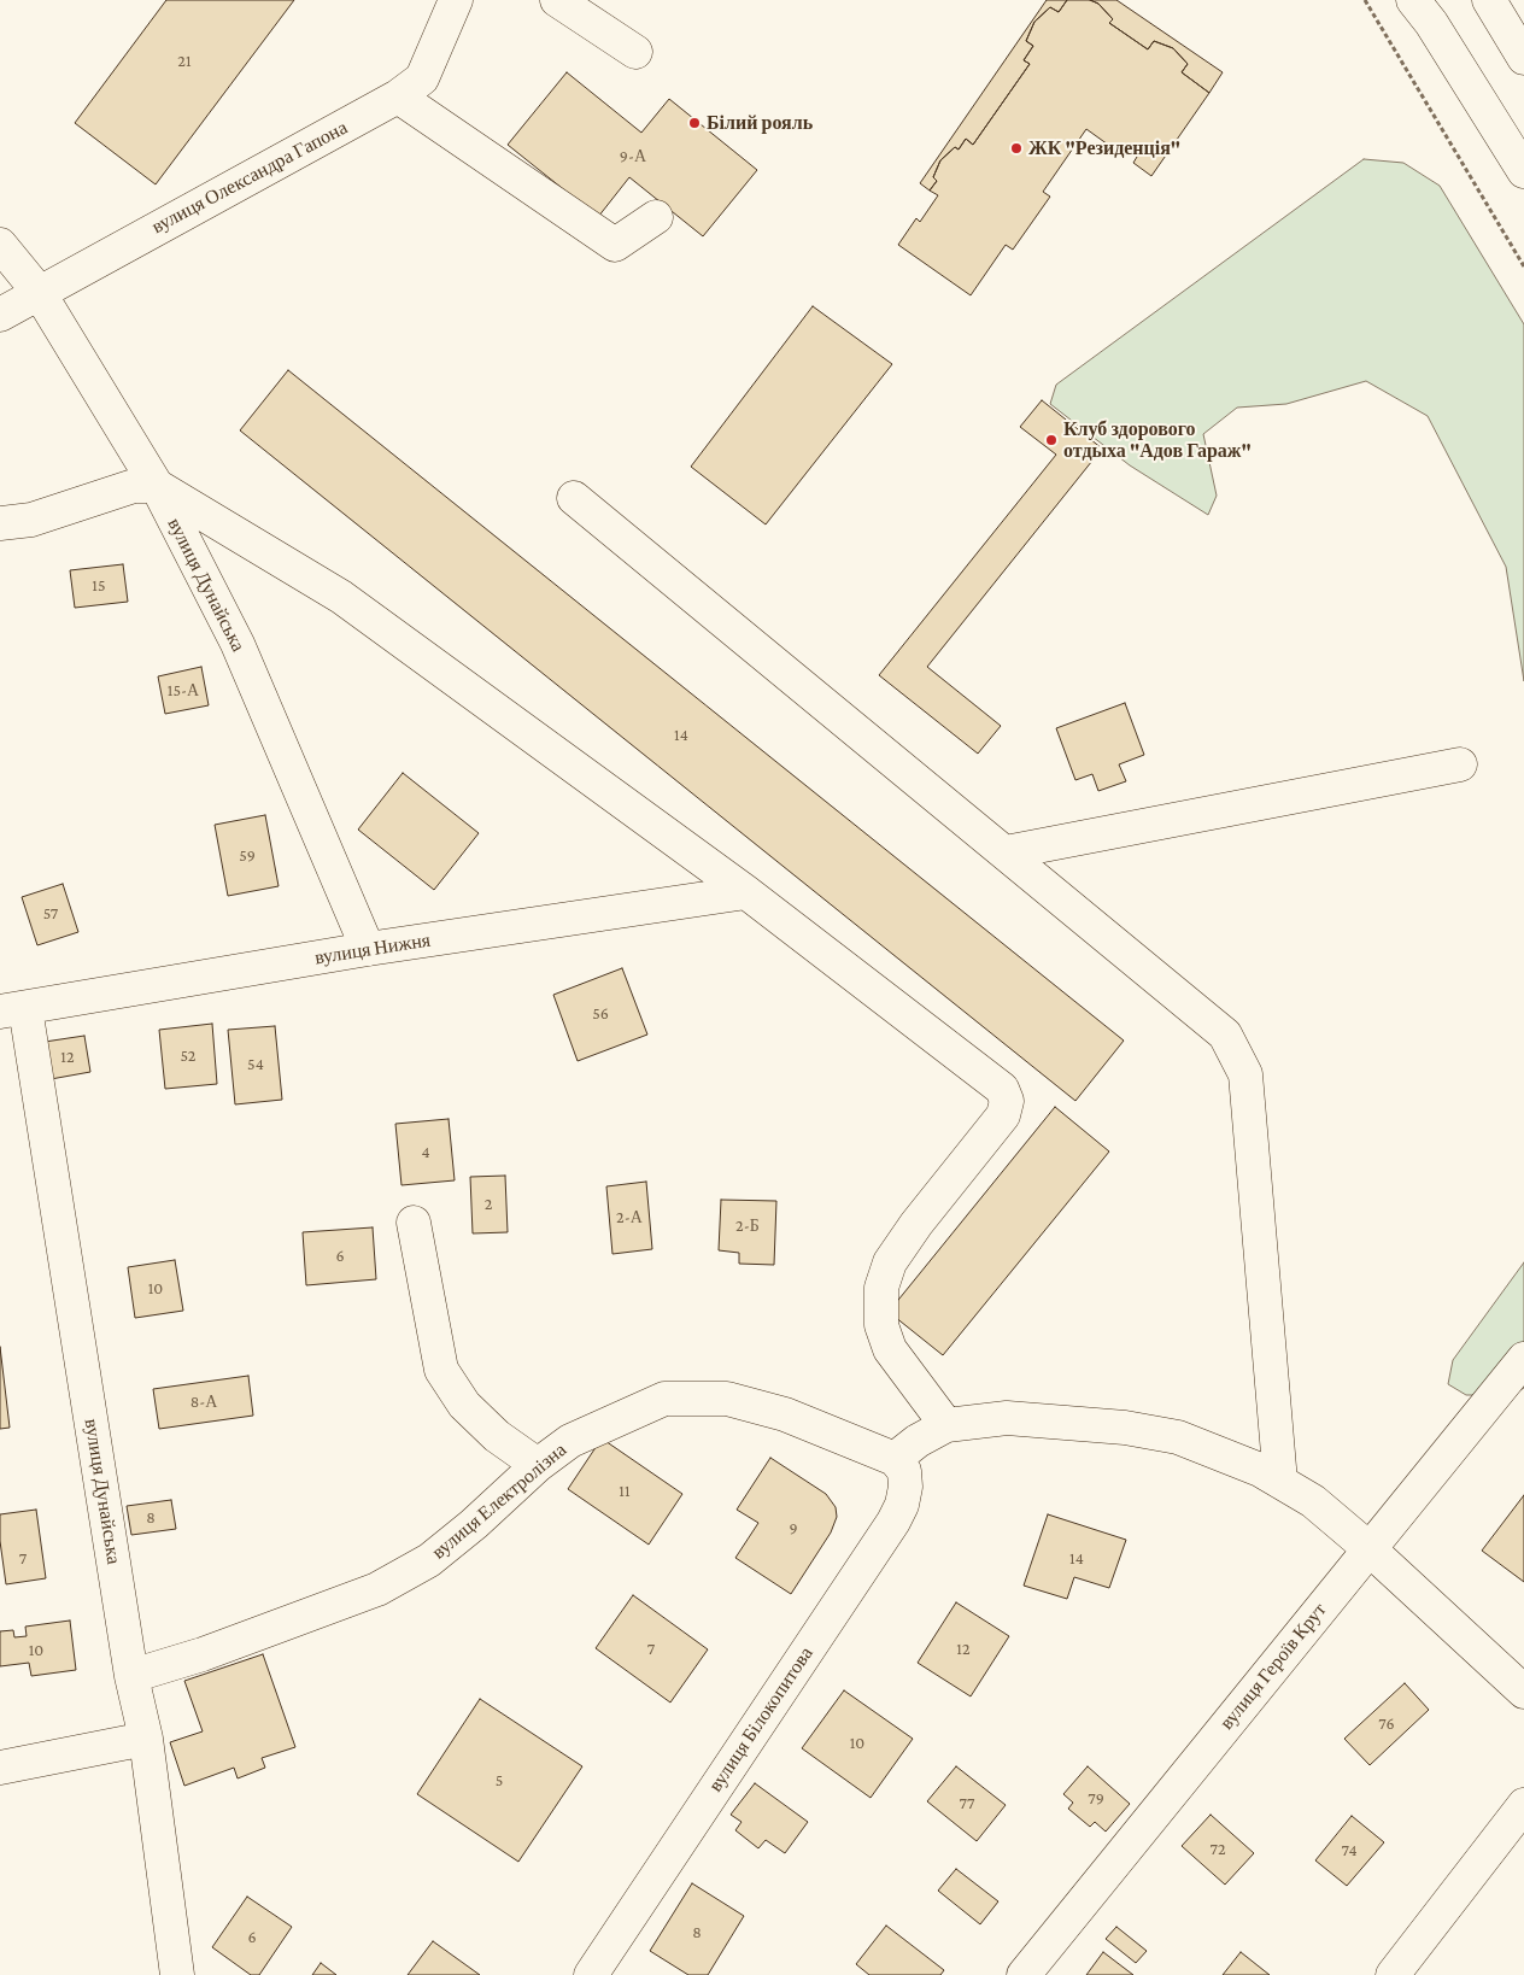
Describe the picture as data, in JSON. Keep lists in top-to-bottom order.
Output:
{
  "streets": {
    "street": [
      "вулиця Олександра Гапона",
      "вулиця Дунайська",
      "вулиця Нижня",
      "вулиця Електролізна",
      "вулиця Героїв Крут",
      "вулиця Білокопитова"
    ]
  },
  "crossings": [
    ["вулиця Олександра Гапона", "вулиця Дунайська"],
    ["вулиця Дунайська", "вулиця Нижня"],
    ["вулиця Дунайська", "вулиця Електролізна"],
    ["вулиця Електролізна", "вулиця Білокопитова"]
  ],
  "places": ["Білий рояль", "ЖК \"Резиденція\"", "Клуб здорового отдыха \"Адов Гараж\""],
  "house_numbers": [
    "21",
    "9-А",
    "15",
    "15-А",
    "14",
    "59",
    "57",
    "56",
    "52",
    "12",
    "54",
    "4",
    "2",
    "2-А",
    "2-Б",
    "6",
    "10",
    "8-А",
    "11",
    "8",
    "9",
    "7",
    "14",
    "7",
    "12",
    "10",
    "76",
    "10",
    "5",
    "79",
    "77",
    "72",
    "74",
    "8",
    "6"
  ]
}
